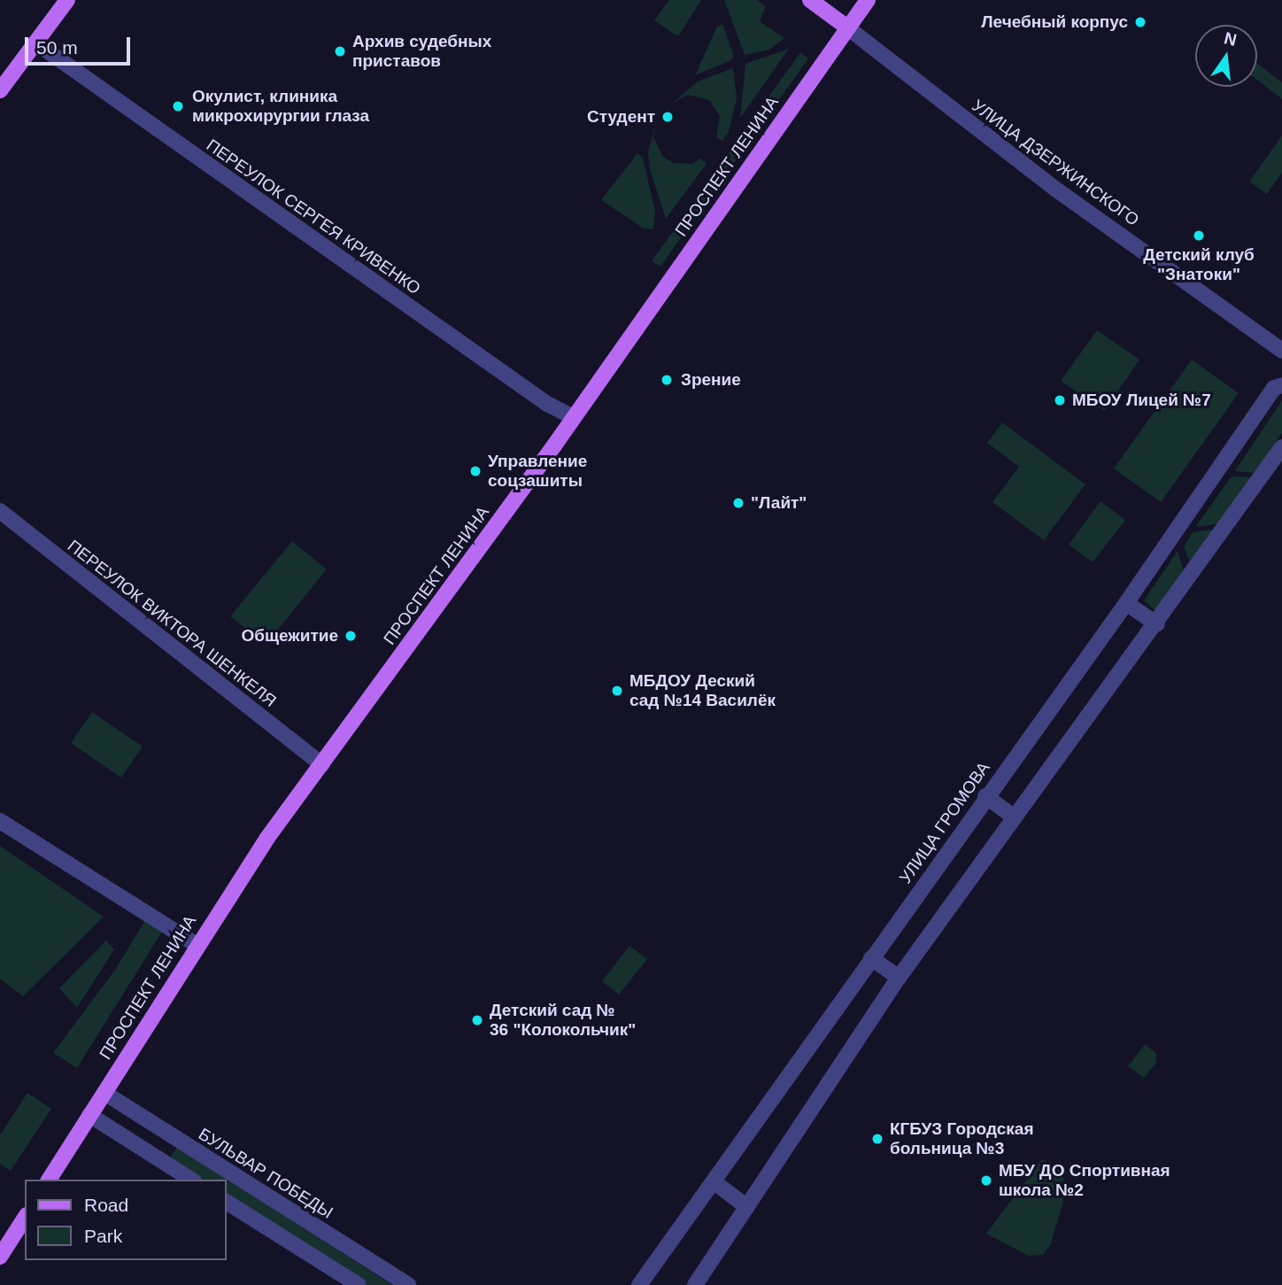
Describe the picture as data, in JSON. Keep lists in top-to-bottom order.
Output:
{
  "streets": {
    "main road": ["УЛИЦА ДЗЕРЖИНСКОГО", "ПРОСПЕКТ ЛЕНИНА"],
    "street": [
      "ПЕРЕУЛОК СЕРГЕЯ КРИВЕНКО",
      "ПЕРЕУЛОК ВИКТОРА ШЕНКЕЛЯ",
      "УЛИЦА ГРОМОВА",
      "БУЛЬВАР ПОБЕДЫ"
    ]
  },
  "crossings": [
    ["УЛИЦА ДЗЕРЖИНСКОГО", "ПРОСПЕКТ ЛЕНИНА"],
    ["ПРОСПЕКТ ЛЕНИНА", "ПЕРЕУЛОК СЕРГЕЯ КРИВЕНКО"],
    ["ПРОСПЕКТ ЛЕНИНА", "ПЕРЕУЛОК ВИКТОРА ШЕНКЕЛЯ"],
    ["ПРОСПЕКТ ЛЕНИНА", "БУЛЬВАР ПОБЕДЫ"]
  ],
  "places": [
    "Лечебный корпус",
    "Архив судебных приставов",
    "Окулист, клиника микрохирургии глаза",
    "Студент",
    "Детский клуб \"Знатоки\"",
    "Зрение",
    "МБОУ Лицей №7",
    "Управление соцзашиты",
    "\"Лайт\"",
    "Общежитие",
    "МБДОУ Деский сад №14 Василёк",
    "Детский сад № 36 \"Колокольчик\"",
    "КГБУЗ Городская больница №3",
    "МБУ ДО Спортивная школа №2"
  ],
  "legend": ["Road", "Park"],
  "scale_bar": "50 m",
  "north": "top"
}
